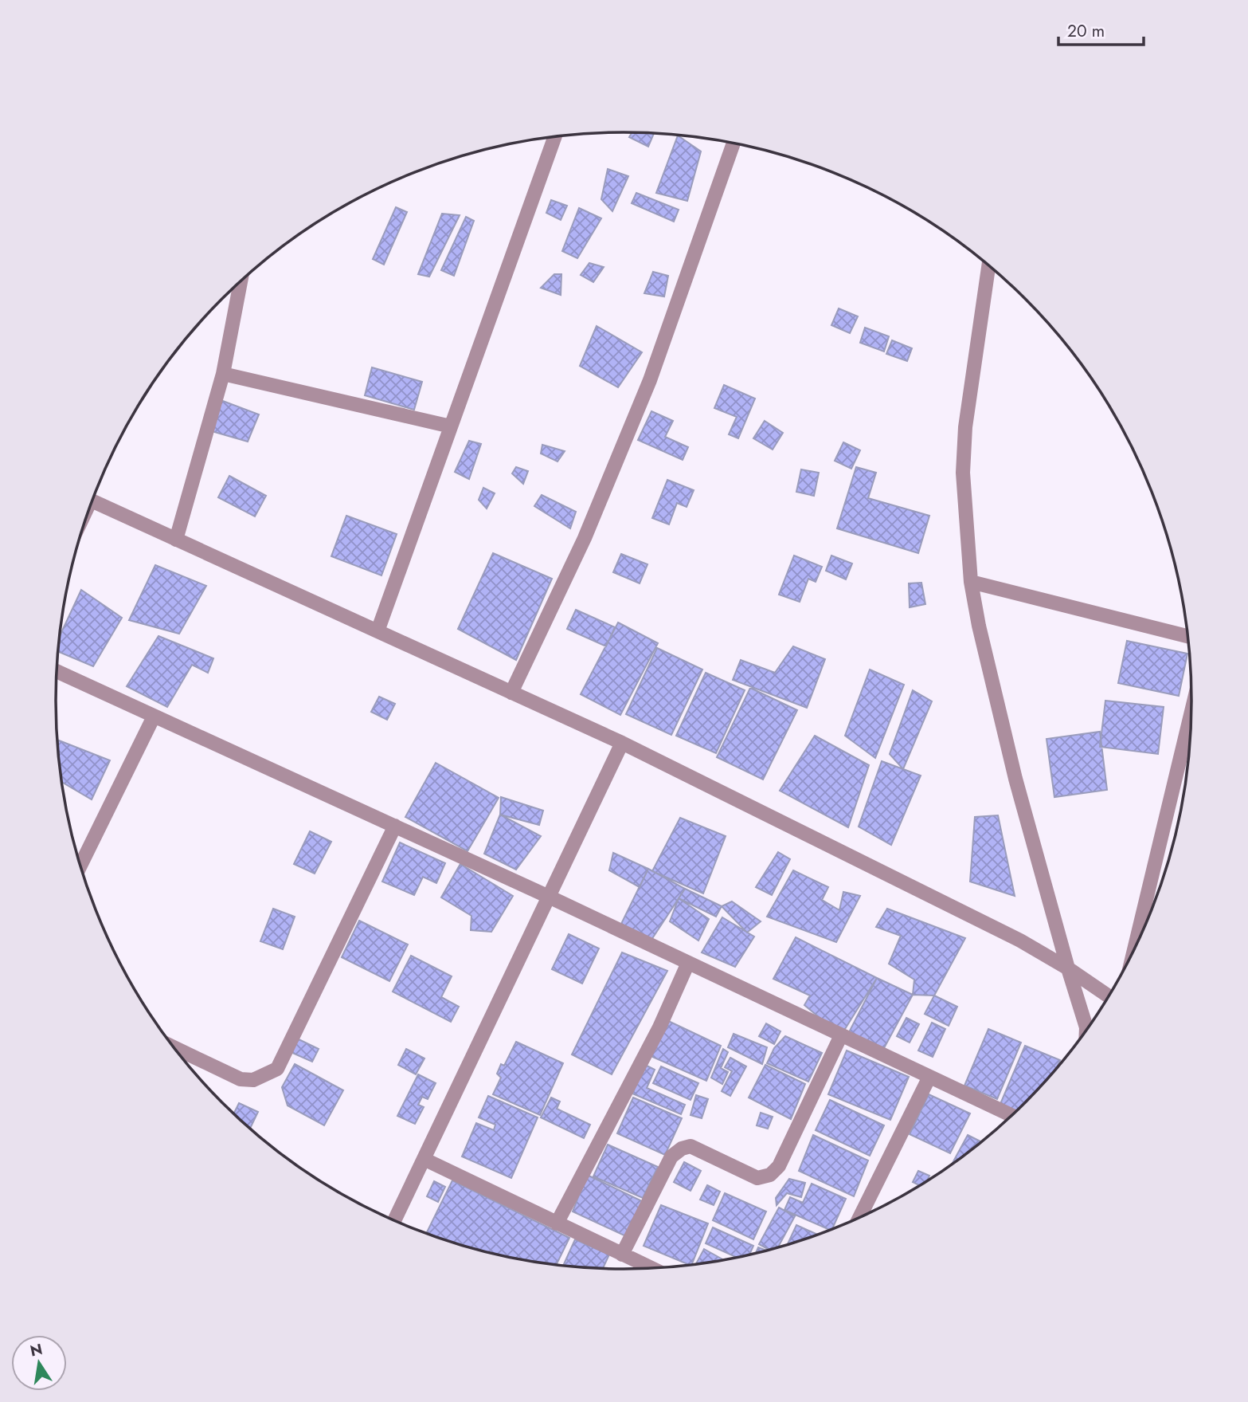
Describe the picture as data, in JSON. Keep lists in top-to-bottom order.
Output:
{
  "scale_bar": "20 m",
  "north": "top"
}
